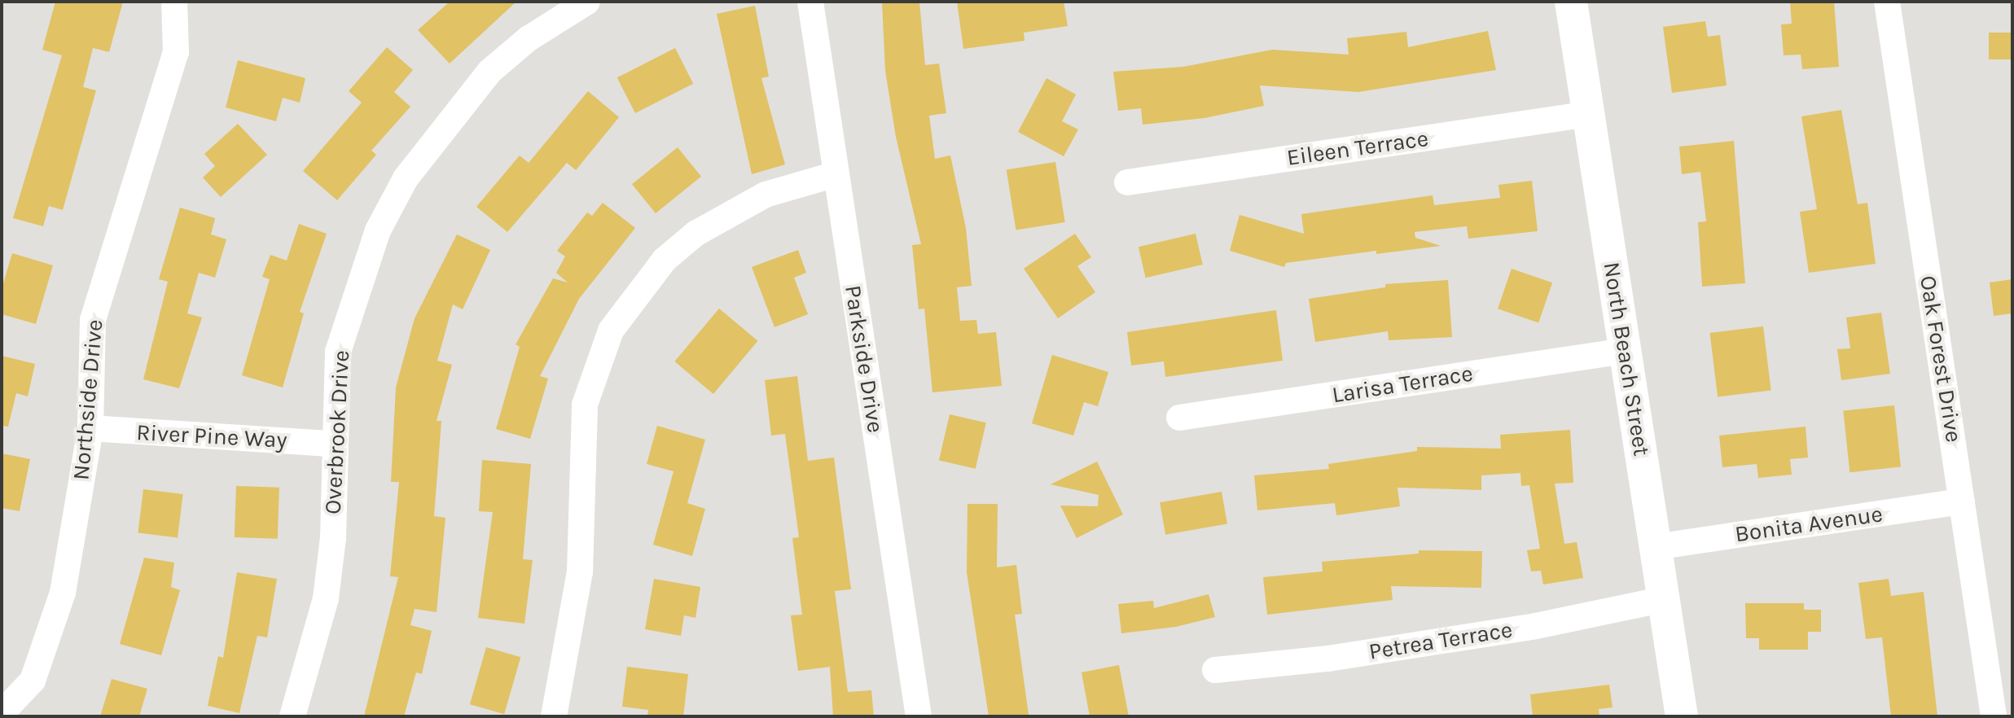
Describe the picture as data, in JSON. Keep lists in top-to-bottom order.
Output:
{
  "streets": {
    "street": [
      "Eileen Terrace",
      "Parkside Drive",
      "North Beach Street",
      "Oak Forest Drive",
      "Larisa Terrace",
      "Northside Drive",
      "Overbrook Drive",
      "River Pine Way",
      "Bonita Avenue",
      "Petrea Terrace"
    ]
  },
  "crossings": [
    ["Eileen Terrace", "North Beach Street"],
    ["North Beach Street", "Larisa Terrace"],
    ["North Beach Street", "Bonita Avenue"],
    ["North Beach Street", "Petrea Terrace"],
    ["Oak Forest Drive", "Bonita Avenue"],
    ["Northside Drive", "River Pine Way"],
    ["Overbrook Drive", "River Pine Way"]
  ]
}
